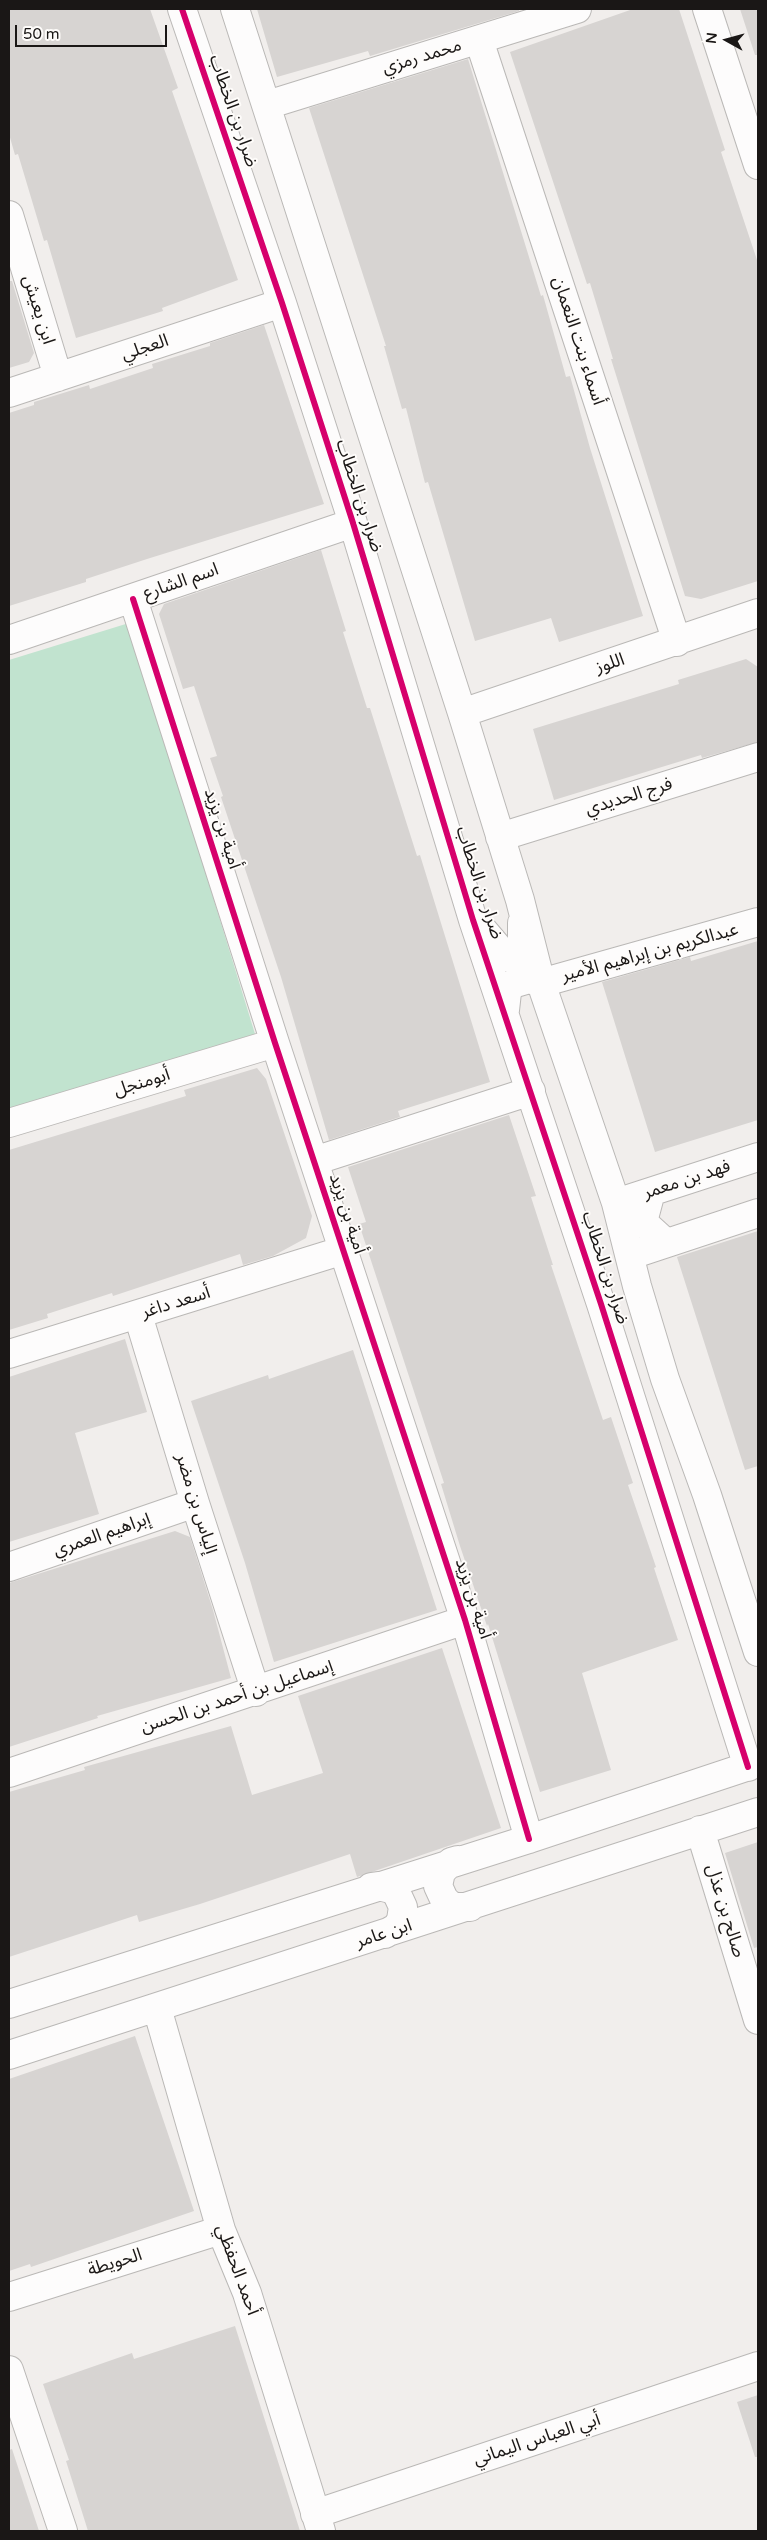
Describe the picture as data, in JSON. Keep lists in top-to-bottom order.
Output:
{
  "streets": {
    "street": [
      "محمد رمزي",
      "ضرار بن الخطاب",
      "ابن يعيش",
      "أسماء بنت النعمان",
      "العجلي",
      "اسم الشارع",
      "اللوز",
      "فرج الحديدي",
      "أمية بن يزيد",
      "عبدالكريم بن إبراهيم الأمير",
      "أبومنجل",
      "فهد بن معمر",
      "أسعد داغر",
      "إلياس بن مضر",
      "إبراهيم العمري",
      "إسماعيل بن أحمد بن الحسن",
      "صالح بن عذل",
      "ابن عامر",
      "الحويطة",
      "أحمد الحفظي",
      "أبي العباس اليماني"
    ]
  },
  "crossings": [
    ["محمد رمزي", "ضرار بن الخطاب"],
    ["محمد رمزي", "أسماء بنت النعمان"],
    ["ضرار بن الخطاب", "العجلي"],
    ["ضرار بن الخطاب", "اسم الشارع"],
    ["ضرار بن الخطاب", "اللوز"],
    ["ضرار بن الخطاب", "فرج الحديدي"],
    ["ضرار بن الخطاب", "عبدالكريم بن إبراهيم الأمير"],
    ["ضرار بن الخطاب", "فهد بن معمر"],
    ["ابن يعيش", "العجلي"],
    ["أسماء بنت النعمان", "اللوز"],
    ["اسم الشارع", "أمية بن يزيد"],
    ["أمية بن يزيد", "أبومنجل"],
    ["أمية بن يزيد", "أسعد داغر"],
    ["أمية بن يزيد", "إسماعيل بن أحمد بن الحسن"],
    ["أسعد داغر", "إلياس بن مضر"],
    ["إلياس بن مضر", "إبراهيم العمري"],
    ["إلياس بن مضر", "إسماعيل بن أحمد بن الحسن"],
    ["صالح بن عذل", "ابن عامر"],
    ["ابن عامر", "أحمد الحفظي"],
    ["الحويطة", "أحمد الحفظي"],
    ["أحمد الحفظي", "أبي العباس اليماني"]
  ],
  "scale_bar": "50 m",
  "north": "left"
}
